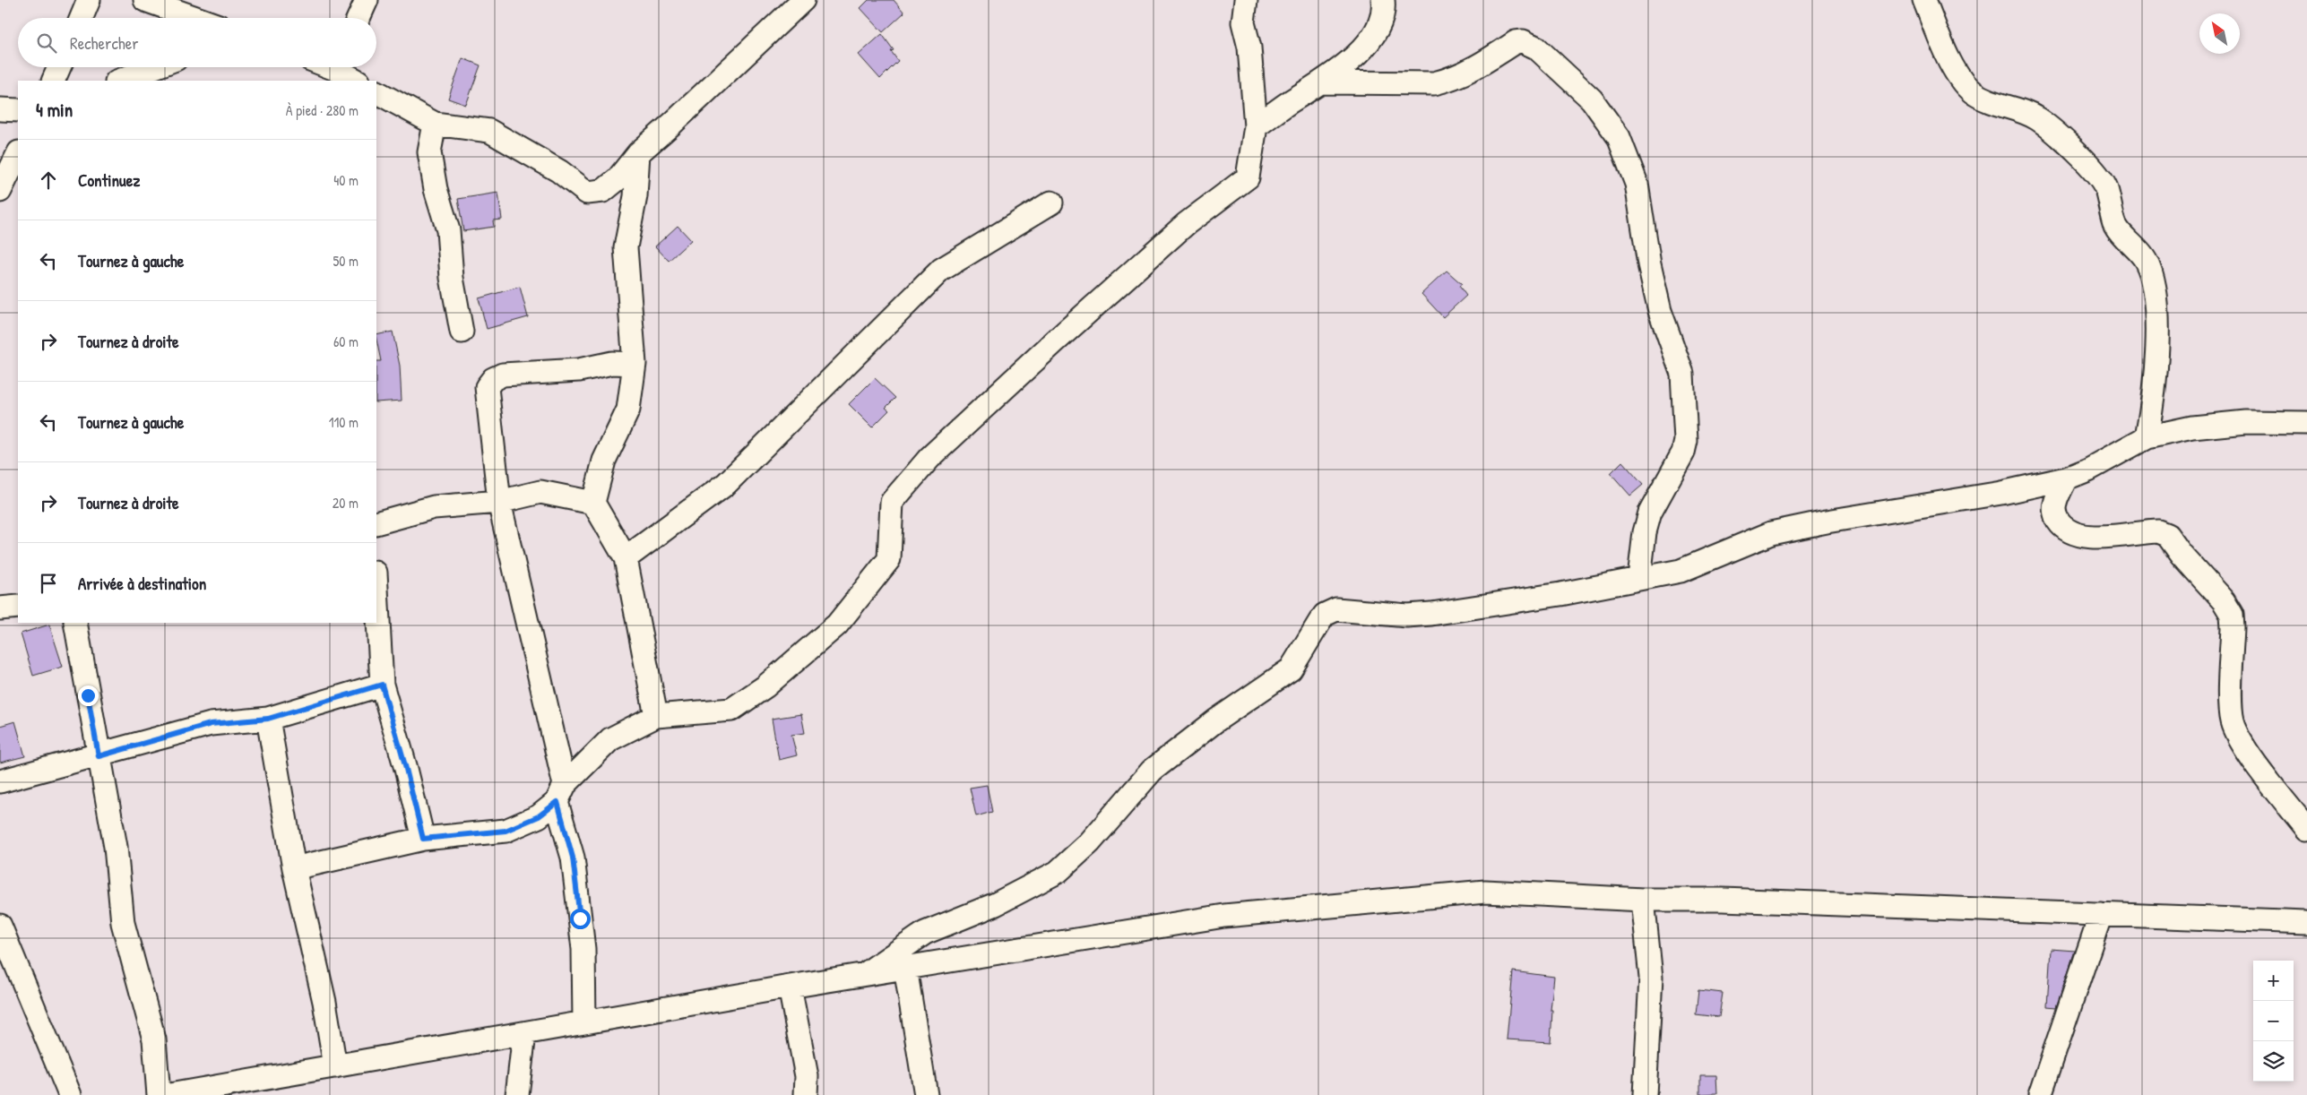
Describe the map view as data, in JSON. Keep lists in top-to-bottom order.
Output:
{
  "north": "top left",
  "page": {
    "search": "Rechercher",
    "heading": ["4 min", "À pied · 280 m"],
    "list": [
      ["Continuez", "40 m"],
      ["Tournez à gauche", "50 m"],
      ["Tournez à droite", "60 m"],
      ["Tournez à gauche", "110 m"],
      ["Tournez à droite", "20 m"],
      "Arrivée à destination"
    ],
    "map_buttons": ["+", "−"]
  }
}
